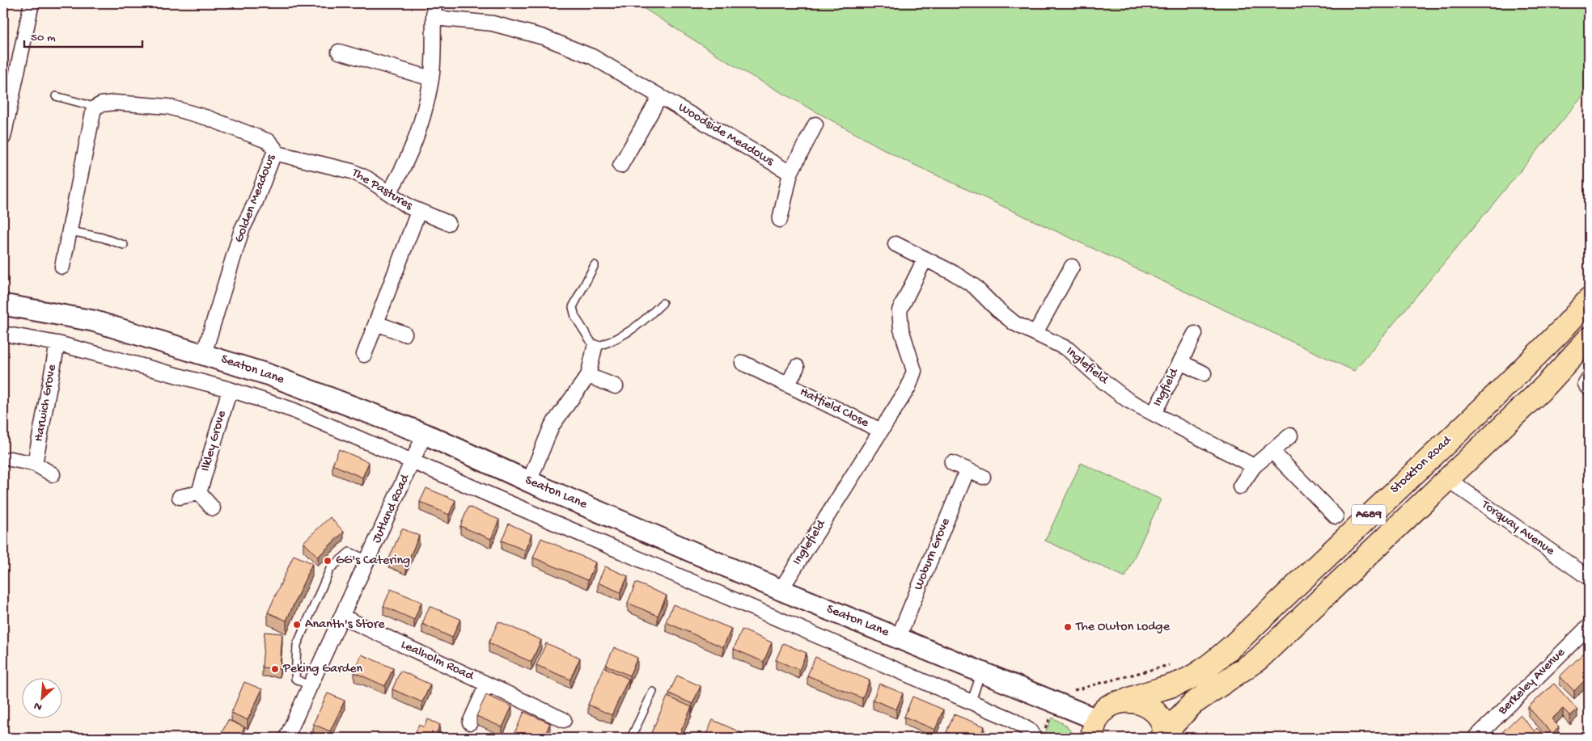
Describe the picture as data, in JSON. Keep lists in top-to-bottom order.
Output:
{
  "streets": {
    "highway": ["Stockton Road", "A689"],
    "main road": ["Seaton Lane"],
    "street": [
      "Woodside Meadows",
      "The Pastures",
      "Golden Meadows",
      "Inglefield",
      "Ingfield",
      "Harwich Grove",
      "Hatfield Close",
      "Ilkley Grove",
      "Jutland Road",
      "Torquay Avenue",
      "Woburn Grove",
      "Lealholm Road",
      "Berkeley Avenue"
    ]
  },
  "crossings": [
    ["The Pastures", "Golden Meadows"],
    ["Golden Meadows", "Seaton Lane"],
    ["Inglefield", "Seaton Lane"],
    ["Inglefield", "Ingfield"],
    ["Inglefield", "Hatfield Close"],
    ["Seaton Lane", "Harwich Grove"],
    ["Seaton Lane", "Ilkley Grove"],
    ["Seaton Lane", "Stockton Road"],
    ["Seaton Lane", "Jutland Road"],
    ["Seaton Lane", "Woburn Grove"],
    ["Stockton Road", "Torquay Avenue"],
    ["Jutland Road", "Lealholm Road"]
  ],
  "places": [
    "GG's Catering",
    "Ananth's Store",
    "The Owton Lodge",
    "Peking Garden"
  ],
  "scale_bar": "50 m",
  "north": "bottom left"
}
